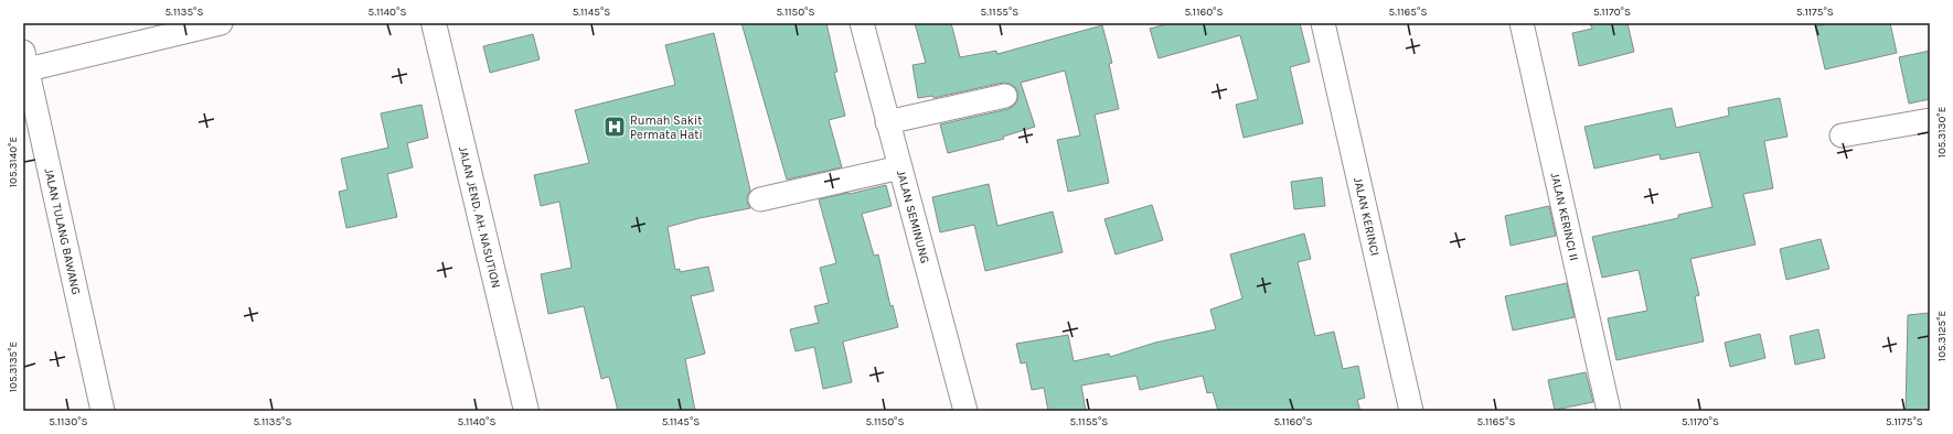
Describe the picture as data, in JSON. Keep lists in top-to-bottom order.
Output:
{
  "streets": {
    "highway": ["JALAN JEND. AH. NASUTION"],
    "street": [
      "JALAN SEMINUNG",
      "JALAN KERINCI",
      "JALAN KERINCI II",
      "JALAN TULANG BAWANG"
    ]
  },
  "places": {
    "hospital": ["Rumah Sakit Permata Hati"]
  },
  "coordinates": [
    "5.1135°S",
    "5.1140°S",
    "5.1145°S",
    "5.1150°S",
    "5.1155°S",
    "5.1160°S",
    "5.1165°S",
    "5.1170°S",
    "5.1175°S",
    "105.3130°E",
    "105.3140°E",
    "105.3125°E",
    "105.3135°E",
    "5.1130°S"
  ]
}
